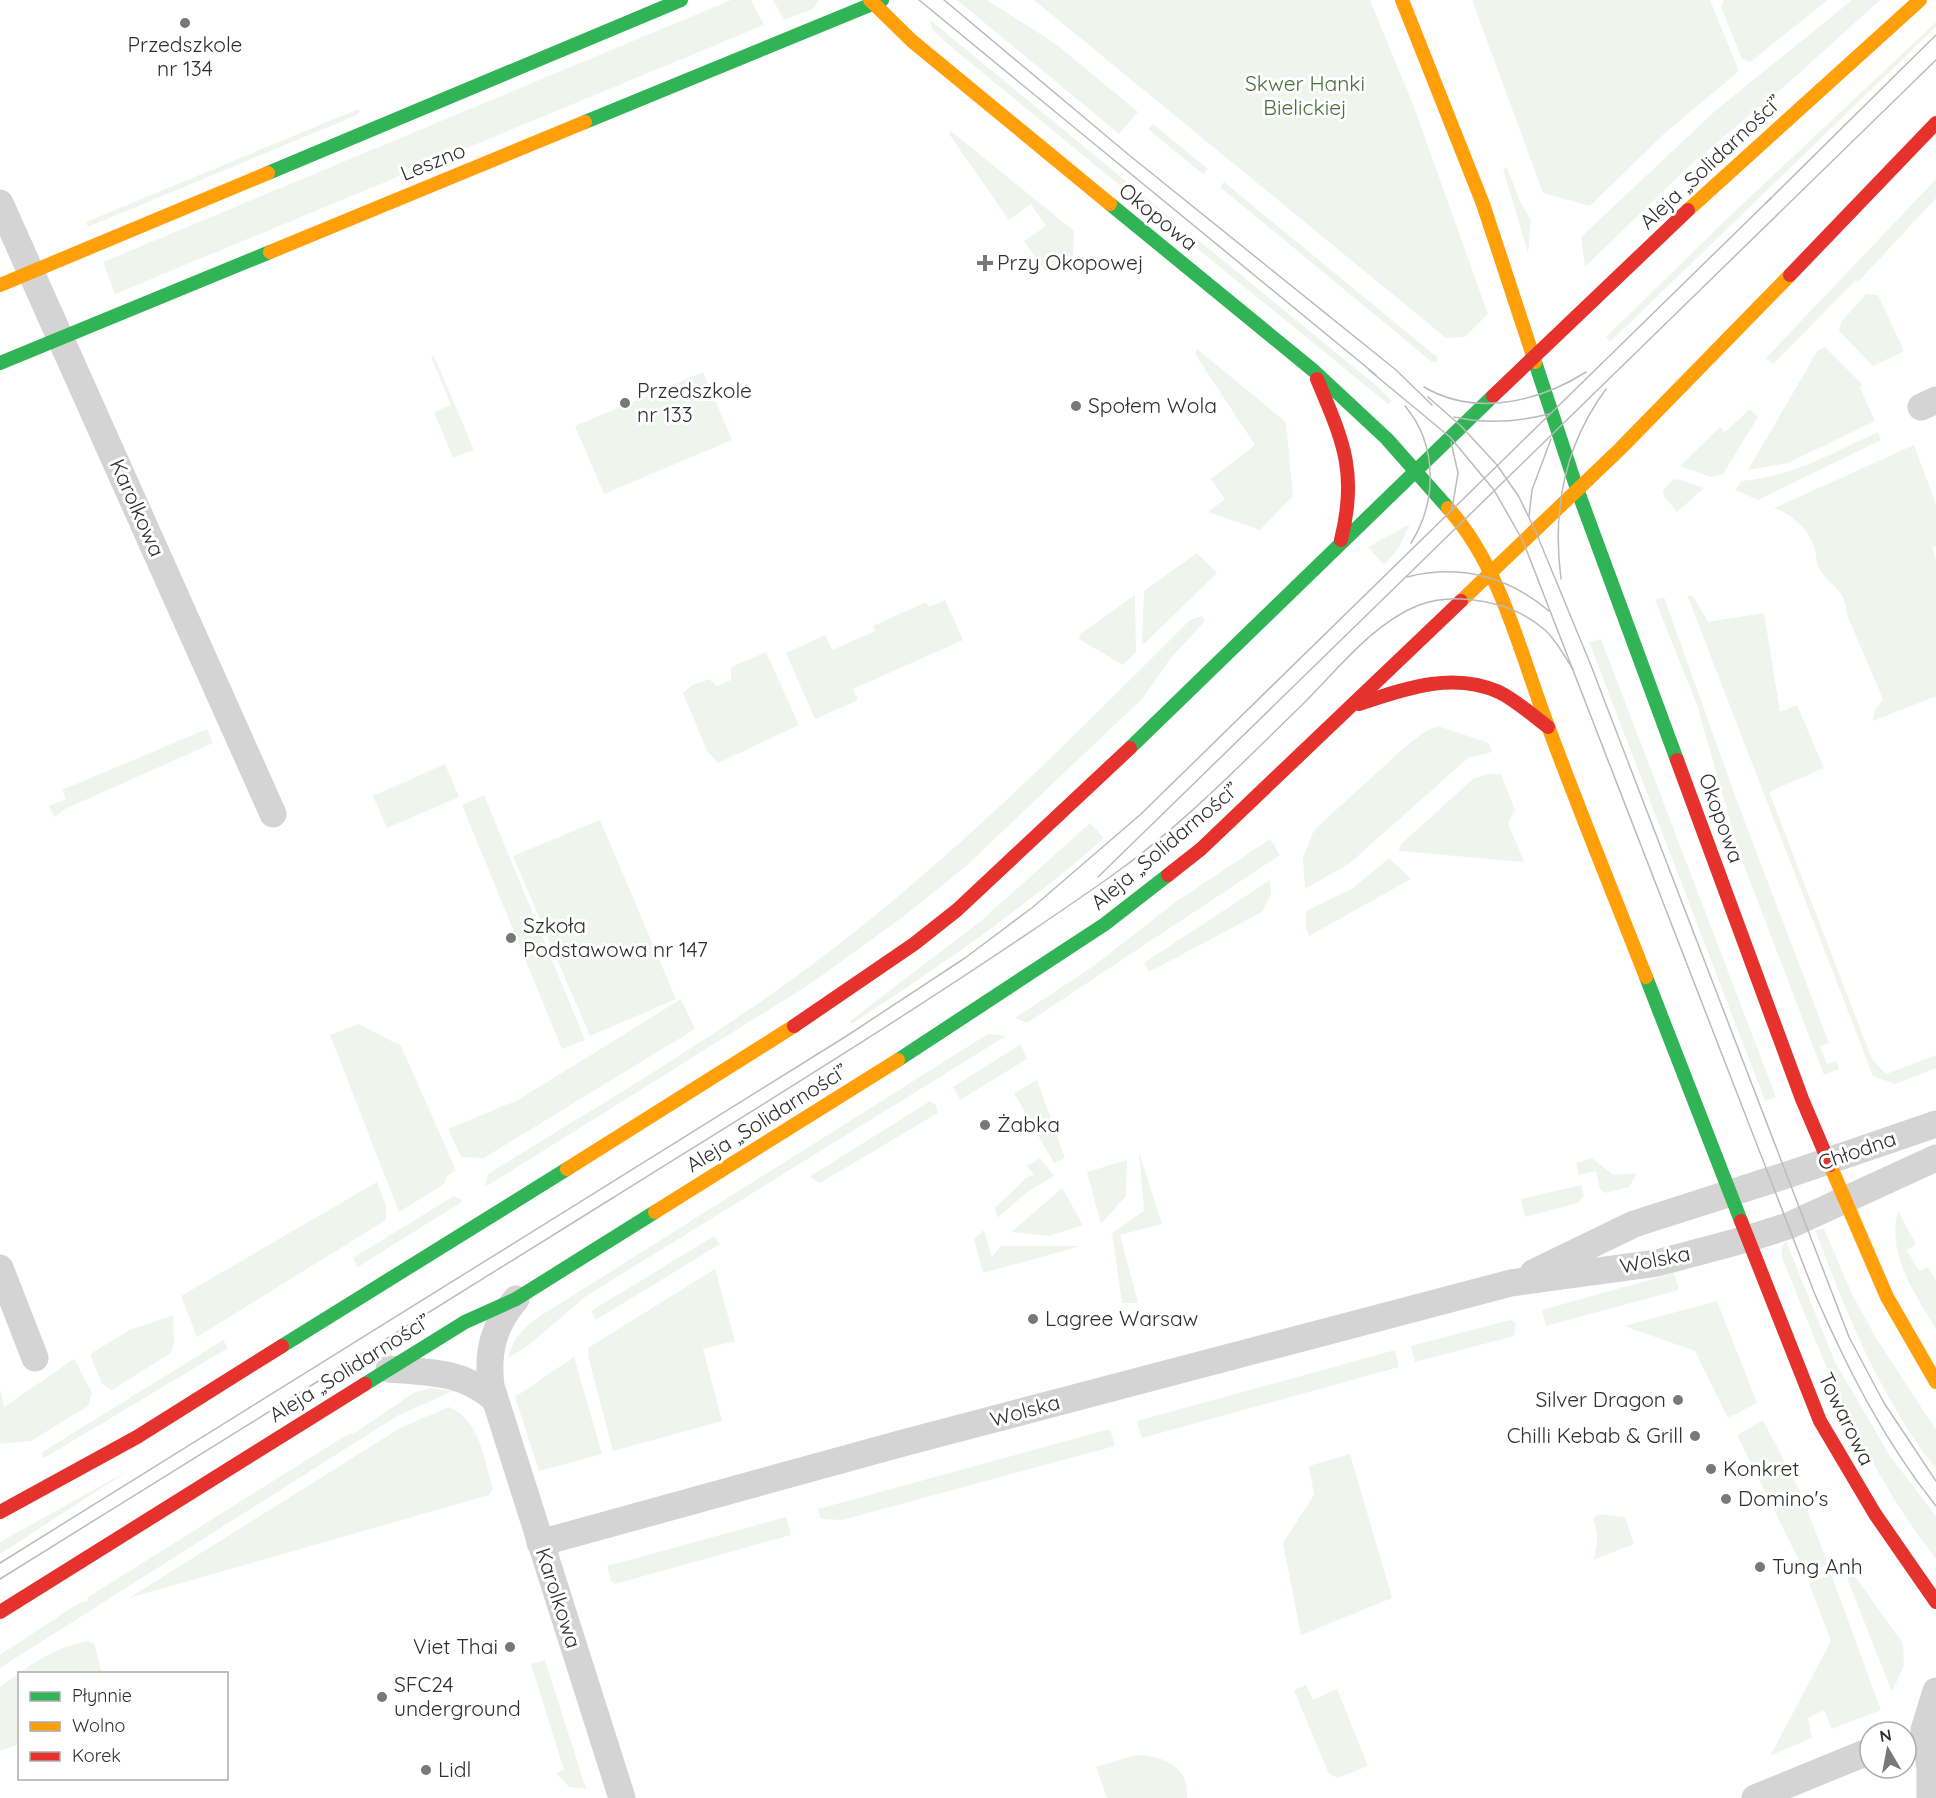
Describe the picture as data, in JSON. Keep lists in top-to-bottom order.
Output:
{
  "streets": {
    "main road": [
      "Leszno",
      "Aleja „Solidarności”",
      "Okopowa",
      "Towarowa"
    ],
    "street": ["Karolkowa", "Chłodna", "Wolska"]
  },
  "crossings": [
    ["Leszno", "Okopowa"],
    ["Leszno", "Karolkowa"],
    ["Aleja „Solidarności”", "Okopowa"],
    ["Aleja „Solidarności”", "Karolkowa"],
    ["Okopowa", "Chłodna"],
    ["Karolkowa", "Wolska"],
    ["Chłodna", "Wolska"],
    ["Wolska", "Towarowa"]
  ],
  "parks": ["Skwer Hanki Bielickiej"],
  "places": {
    "other": [
      "Przedszkole nr 134",
      "Przedszkole nr 133",
      "Społem Wola",
      "Szkoła Podstawowa nr 147",
      "Żabka",
      "Lagree Warsaw",
      "Silver Dragon",
      "Chilli Kebab & Grill",
      "Konkret",
      "Domino's",
      "Tung Anh",
      "Viet Thai",
      "SFC24 underground",
      "Lidl"
    ],
    "health": ["Przy Okopowej"]
  },
  "legend": ["Płynnie", "Wolno", "Korek"],
  "north": "top"
}
